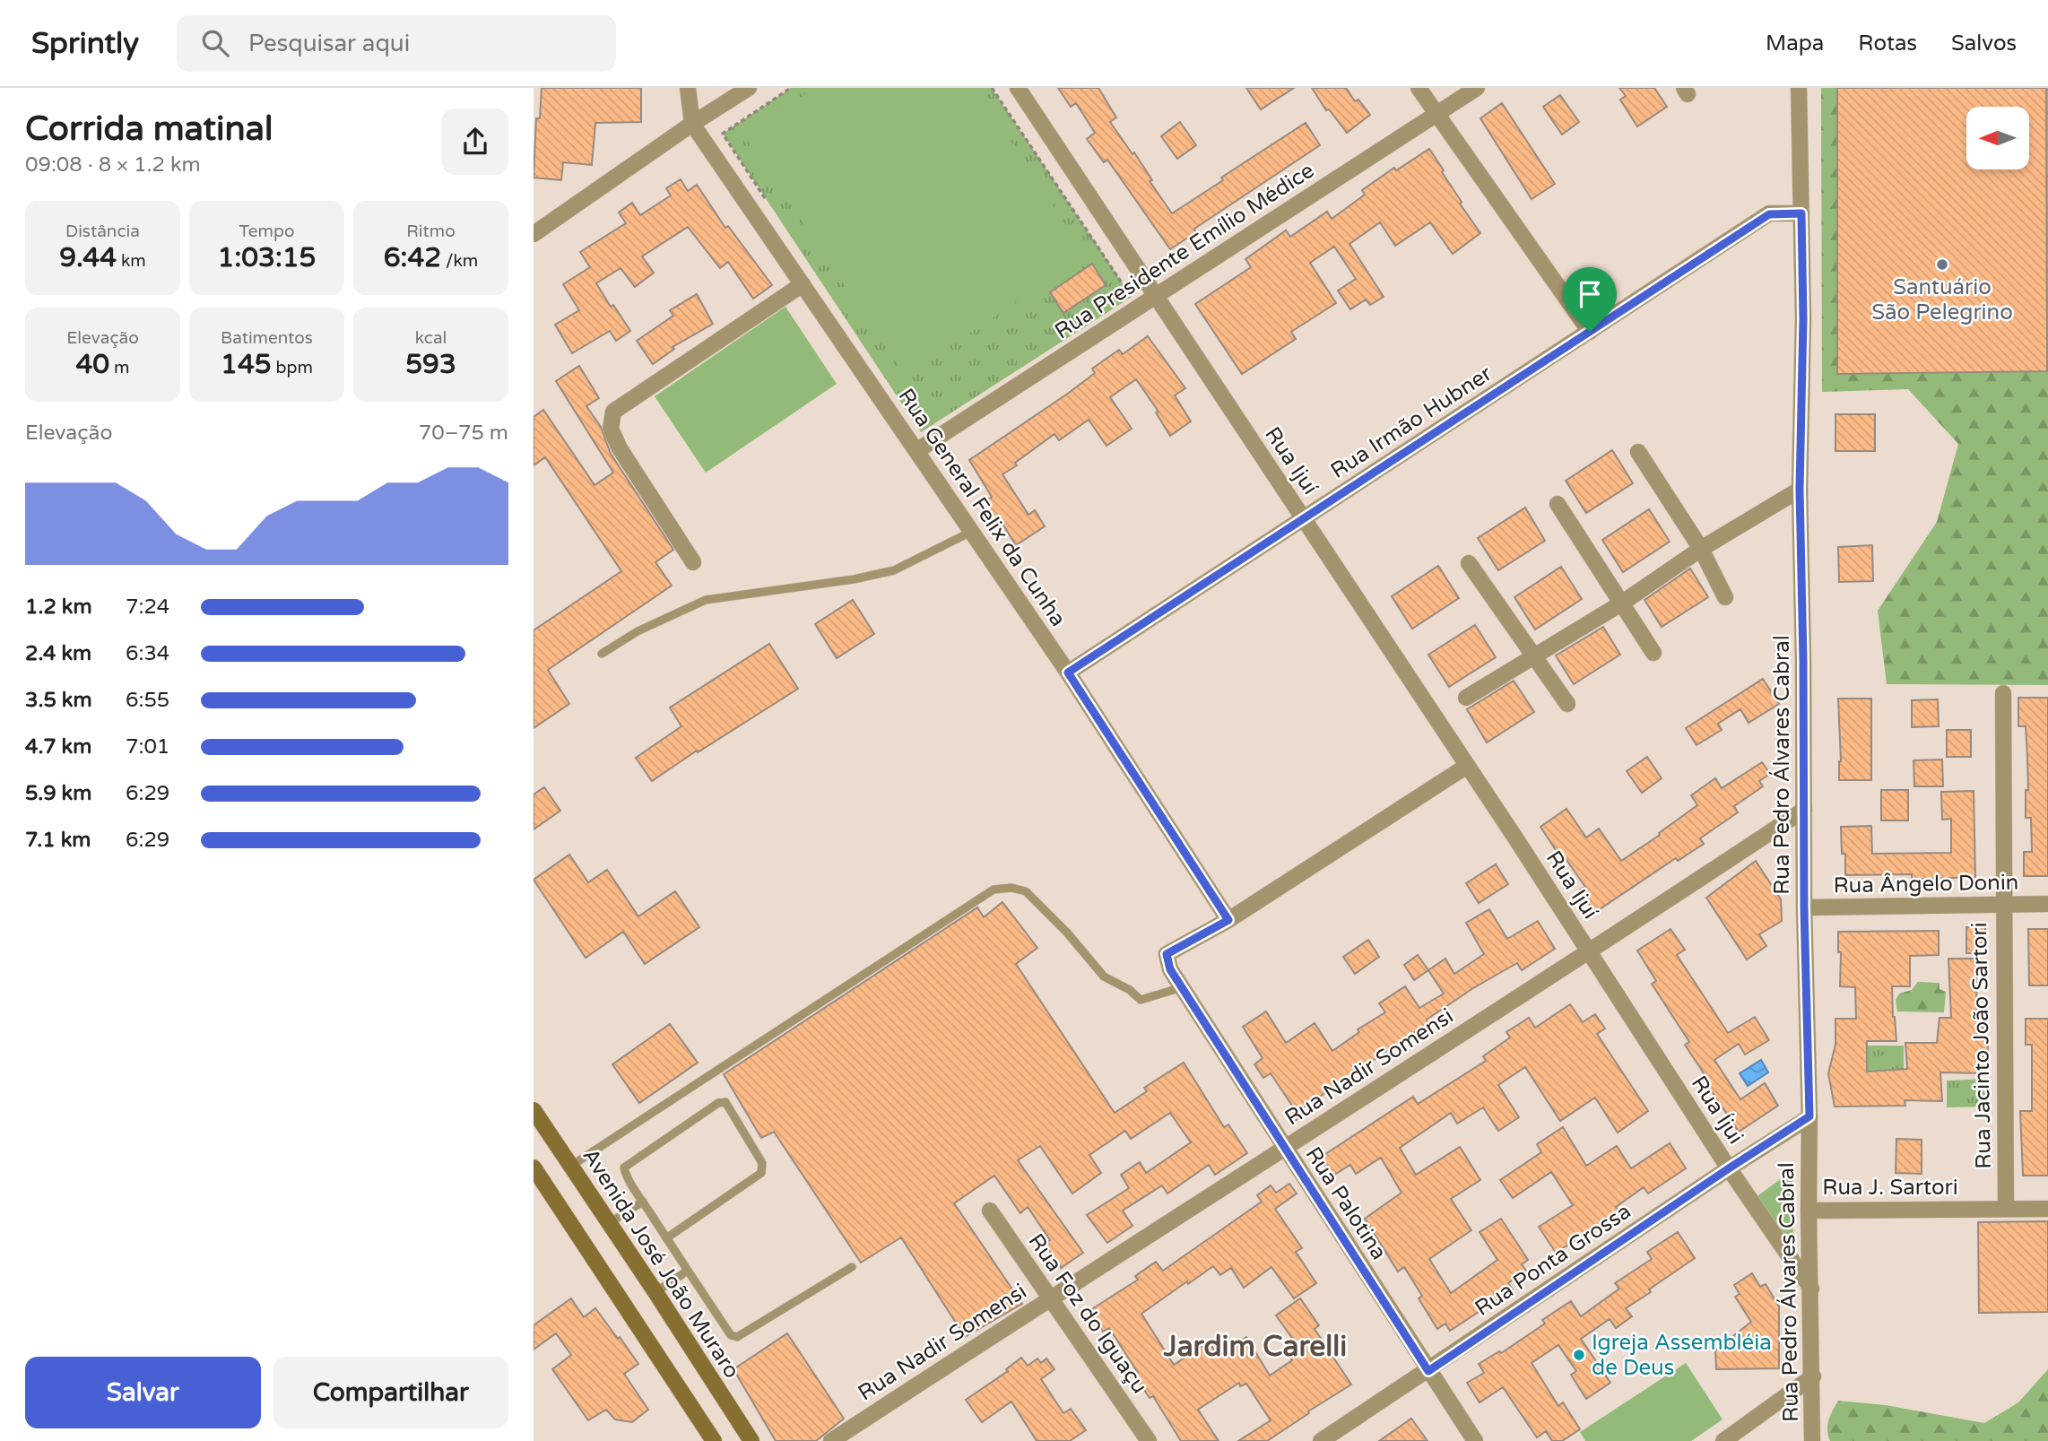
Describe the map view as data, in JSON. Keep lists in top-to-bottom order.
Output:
{
  "streets": {
    "main road": ["Avenida José João Muraro"],
    "street": [
      "Rua Presidente Emílio Médice",
      "Rua Irmão Hubner",
      "Rua Ijuí",
      "Rua General Felix da Cunha",
      "Rua Pedro Álvares Cabral",
      "Rua Ângelo Donin",
      "Rua Jacinto João Sartori",
      "Rua Nadir Somensi",
      "Rua Íjui",
      "Rua J. Sartori",
      "Rua Palotina",
      "Rua Ponta Grossa",
      "Rua Foz do Iguaçu"
    ]
  },
  "crossings": [
    ["Rua Presidente Emílio Médice", "Rua Ijuí"],
    ["Rua Presidente Emílio Médice", "Rua General Felix da Cunha"],
    ["Rua Irmão Hubner", "Rua Ijuí"],
    ["Rua Irmão Hubner", "Rua General Felix da Cunha"],
    ["Rua Irmão Hubner", "Rua Pedro Álvares Cabral"],
    ["Rua Ijuí", "Rua Nadir Somensi"],
    ["Rua Ijuí", "Rua Íjui"],
    ["Rua General Felix da Cunha", "Rua Palotina"],
    ["Rua Pedro Álvares Cabral", "Rua Ângelo Donin"],
    ["Rua Pedro Álvares Cabral", "Rua Nadir Somensi"],
    ["Rua Pedro Álvares Cabral", "Rua Íjui"],
    ["Rua Pedro Álvares Cabral", "Rua J. Sartori"],
    ["Rua Pedro Álvares Cabral", "Rua Ponta Grossa"],
    ["Rua Ângelo Donin", "Rua Jacinto João Sartori"],
    ["Rua Jacinto João Sartori", "Rua J. Sartori"],
    ["Rua Nadir Somensi", "Rua Íjui"],
    ["Rua Nadir Somensi", "Rua Palotina"],
    ["Rua Nadir Somensi", "Rua Foz do Iguaçu"],
    ["Rua Íjui", "Rua Ponta Grossa"],
    ["Rua Palotina", "Rua Ponta Grossa"]
  ],
  "districts": ["Jardim Carelli"],
  "places": ["Santuário São Pelegrino", "Igreja Assembléia de Deus"],
  "north": "left",
  "page": {
    "header": "Sprintly",
    "search": "Pesquisar aqui",
    "nav": ["Mapa", "Rotas", "Salvos"],
    "heading": ["Corrida matinal", "09:08 · 8 × 1.2 km"],
    "stats": [
      ["Distância", "9.44 km"],
      ["Tempo", "1:03:15"],
      ["Ritmo", "6:42 /km"],
      ["Elevação", "40 m"],
      ["Batimentos", "145 bpm"],
      ["kcal", "593"]
    ],
    "chart": ["Elevação", "70–75 m"],
    "list": [
      {
        "name": "1.2 km",
        "note": "7:24"
      },
      {
        "name": "2.4 km",
        "note": "6:34"
      },
      {
        "name": "3.5 km",
        "note": "6:55"
      },
      {
        "name": "4.7 km",
        "note": "7:01"
      },
      {
        "name": "5.9 km",
        "note": "6:29"
      },
      {
        "name": "7.1 km",
        "note": "6:29"
      }
    ],
    "buttons": ["Salvar", "Compartilhar"]
  }
}
